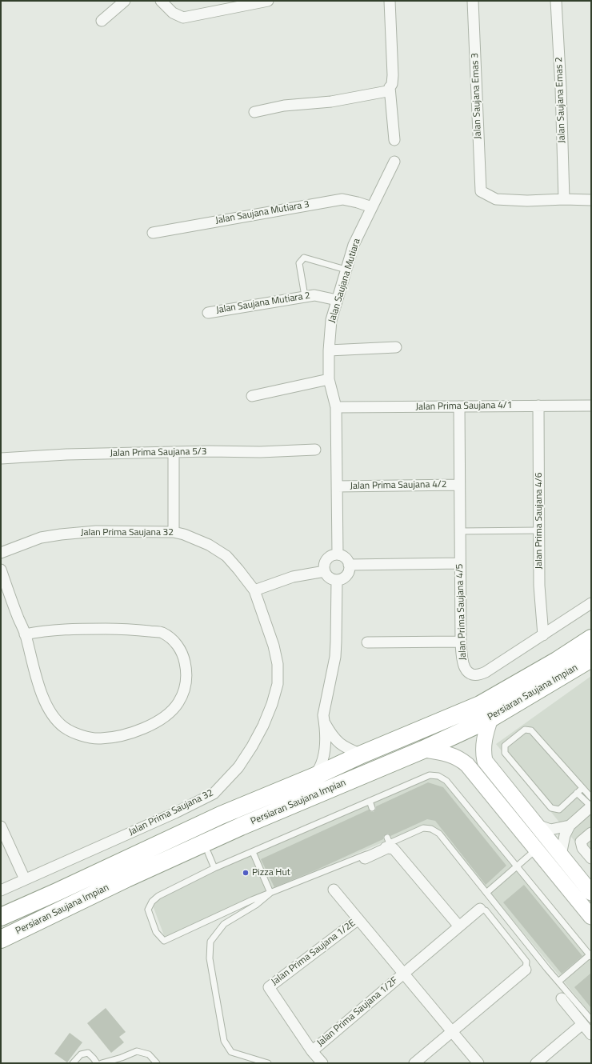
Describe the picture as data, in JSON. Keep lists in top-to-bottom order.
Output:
{
  "streets": {
    "highway": ["Persiaran Saujana Impian"],
    "street": [
      "Jalan Saujana Emas 3",
      "Jalan Saujana Emas 2",
      "Jalan Saujana Mutiara 3",
      "Jalan Saujana Mutiara",
      "Jalan Saujana Mutiara 2",
      "Jalan Prima Saujana 4/1",
      "Jalan Prima Saujana 5/3",
      "Jalan Prima Saujana 4/2",
      "Jalan Prima Saujana 4/6",
      "Jalan Prima Saujana 32",
      "Jalan Prima Saujana 4/5",
      "Jalan Prima Saujana 1/2E",
      "Jalan Prima Saujana 1/2F"
    ]
  },
  "crossings": [
    ["Jalan Saujana Emas 3", "Jalan Saujana Emas 2"],
    ["Jalan Saujana Mutiara 3", "Jalan Saujana Mutiara"],
    ["Jalan Saujana Mutiara", "Jalan Saujana Mutiara 2"],
    ["Jalan Saujana Mutiara", "Jalan Prima Saujana 4/1"],
    ["Jalan Saujana Mutiara", "Jalan Prima Saujana 4/2"],
    ["Jalan Prima Saujana 4/1", "Jalan Prima Saujana 4/6"],
    ["Jalan Prima Saujana 4/1", "Jalan Prima Saujana 4/5"],
    ["Jalan Prima Saujana 4/2", "Jalan Prima Saujana 4/5"],
    ["Jalan Prima Saujana 4/6", "Jalan Prima Saujana 4/5"],
    ["Jalan Prima Saujana 1/2E", "Jalan Prima Saujana 1/2F"]
  ],
  "places": ["Pizza Hut"]
}
